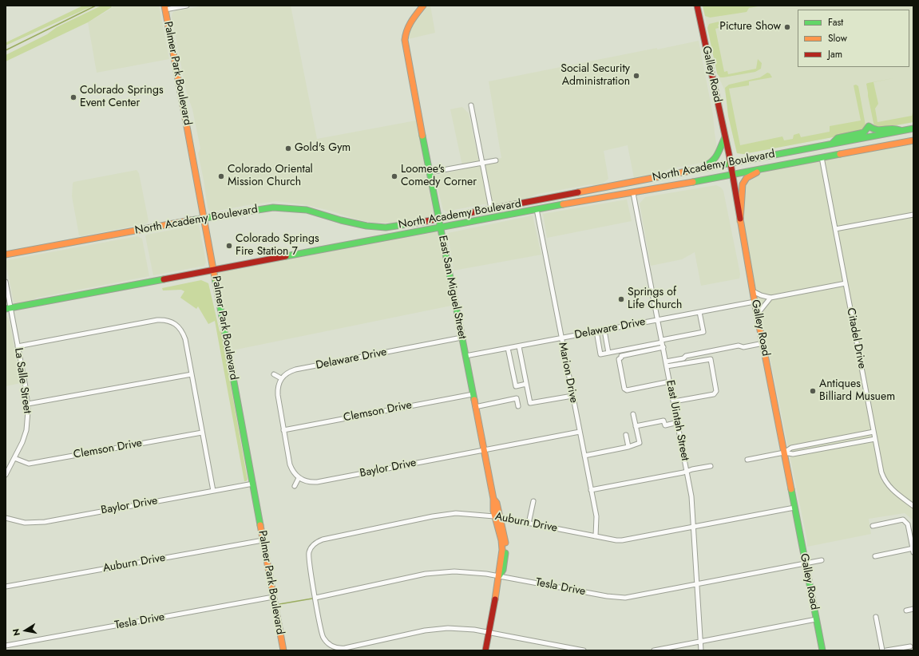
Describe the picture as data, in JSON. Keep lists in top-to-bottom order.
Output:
{
  "streets": {
    "main road": [
      "Palmer Park Boulevard",
      "Galley Road",
      "North Academy Boulevard",
      "East San Miguel Street"
    ],
    "street": [
      "Delaware Drive",
      "Citadel Drive",
      "Marion Drive",
      "La Salle Street",
      "Clemson Drive",
      "East Uintah Street",
      "Baylor Drive",
      "Auburn Drive",
      "Tesla Drive"
    ]
  },
  "crossings": [
    ["Palmer Park Boulevard", "North Academy Boulevard"],
    ["Palmer Park Boulevard", "Baylor Drive"],
    ["Palmer Park Boulevard", "Auburn Drive"],
    ["Palmer Park Boulevard", "Tesla Drive"],
    ["Galley Road", "North Academy Boulevard"],
    ["Galley Road", "Delaware Drive"],
    ["Galley Road", "Auburn Drive"],
    ["Galley Road", "Tesla Drive"],
    ["North Academy Boulevard", "East San Miguel Street"],
    ["North Academy Boulevard", "Citadel Drive"],
    ["North Academy Boulevard", "Marion Drive"],
    ["North Academy Boulevard", "La Salle Street"],
    ["North Academy Boulevard", "East Uintah Street"],
    ["East San Miguel Street", "Delaware Drive"],
    ["East San Miguel Street", "Clemson Drive"],
    ["East San Miguel Street", "Baylor Drive"],
    ["East San Miguel Street", "Auburn Drive"],
    ["Delaware Drive", "Marion Drive"],
    ["Delaware Drive", "East Uintah Street"],
    ["Marion Drive", "Baylor Drive"],
    ["Marion Drive", "Auburn Drive"],
    ["La Salle Street", "Clemson Drive"],
    ["East Uintah Street", "Auburn Drive"],
    ["East Uintah Street", "Tesla Drive"],
    ["Auburn Drive", "Tesla Drive"]
  ],
  "places": [
    "Picture Show",
    "Social Security Administration",
    "Colorado Springs Event Center",
    "Gold's Gym",
    "Colorado Oriental Mission Church",
    "Loomee's Comedy Corner",
    "Colorado Springs Fire Station 7",
    "Springs of Life Church",
    "Antiques Billiard Musuem"
  ],
  "legend": ["Fast", "Slow", "Jam"],
  "north": "left"
}
